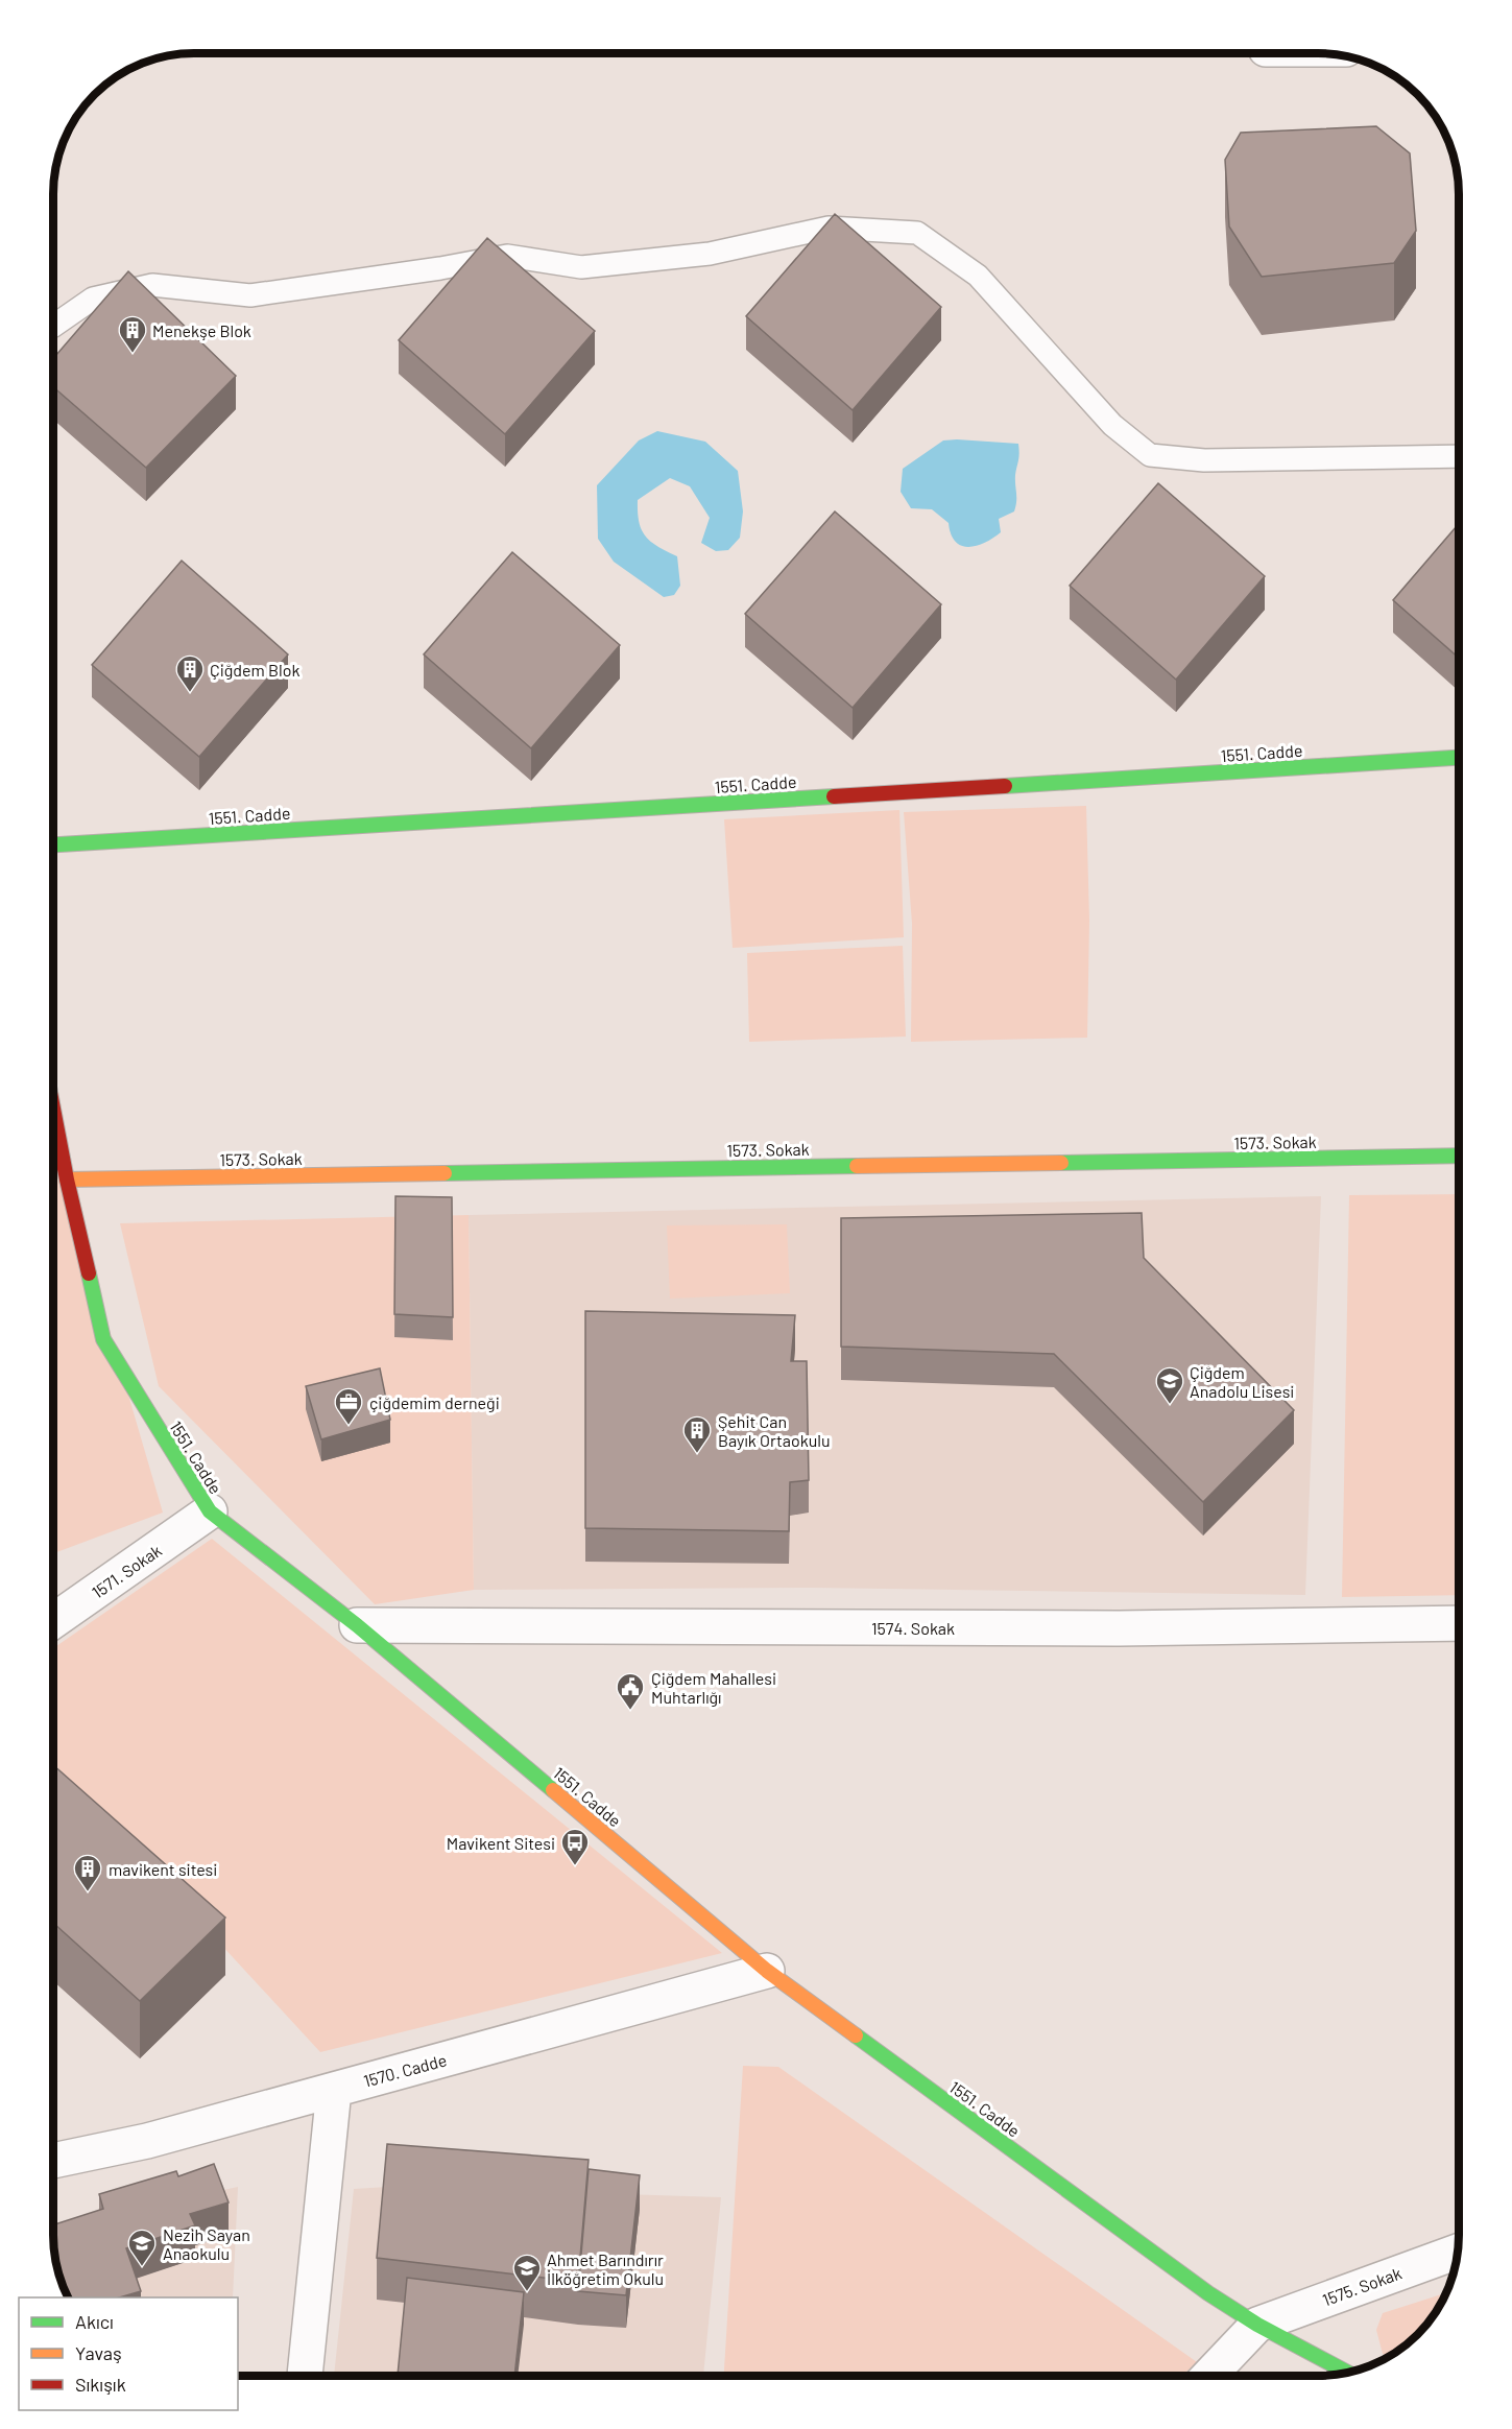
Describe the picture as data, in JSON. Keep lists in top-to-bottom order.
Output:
{
  "streets": {
    "street": [
      "1551. Cadde",
      "1573. Sokak",
      "1571. Sokak",
      "1574. Sokak",
      "1570. Cadde",
      "1575. Sokak"
    ]
  },
  "crossings": [
    ["1551. Cadde", "1573. Sokak"],
    ["1551. Cadde", "1571. Sokak"],
    ["1551. Cadde", "1574. Sokak"],
    ["1551. Cadde", "1570. Cadde"],
    ["1551. Cadde", "1575. Sokak"]
  ],
  "places": {
    "building": [
      "Menekşe Blok",
      "Çiğdem Blok",
      "Şehit Can Bayık Ortaokulu",
      "mavikent sitesi"
    ],
    "school or university": ["Çiğdem Anadolu Lisesi", "Nezih Sayan Anaokulu", "Ahmet Barındırır İlköğretim Okulu"],
    "office": ["çiğdemim derneği"],
    "public building": ["Çiğdem Mahallesi Muhtarlığı"],
    "bus stop": ["Mavikent Sitesi"]
  },
  "legend": ["Akıcı", "Yavaş", "Sıkışık"]
}
